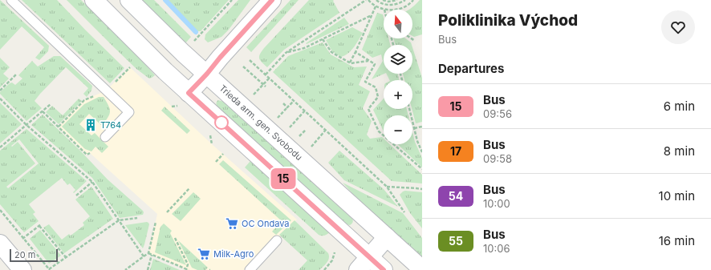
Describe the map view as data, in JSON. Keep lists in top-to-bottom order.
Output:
{
  "streets": {
    "street": ["Trieda arm. gen. Svobodu"]
  },
  "places": {
    "building": ["T764"],
    "supermarket": ["OC Ondava", "Milk-Agro"]
  },
  "lines": ["bus line 15"],
  "scale_bar": "20 m",
  "north": "top",
  "page": {
    "on_map": "15",
    "heading": [
      ["Poliklinika Východ", "Bus"],
      "Departures"
    ],
    "map_buttons": ["+", "−"],
    "list": [
      {
        "mark": "15",
        "name": "Bus",
        "note": "09:56",
        "value": "6 min"
      },
      {
        "mark": "17",
        "name": "Bus",
        "note": "09:58",
        "value": "8 min"
      },
      {
        "mark": "54",
        "name": "Bus",
        "note": "10:00",
        "value": "10 min"
      },
      {
        "mark": "55",
        "name": "Bus",
        "note": "10:06",
        "value": "16 min"
      }
    ],
    "scale": "20 m"
  }
}
